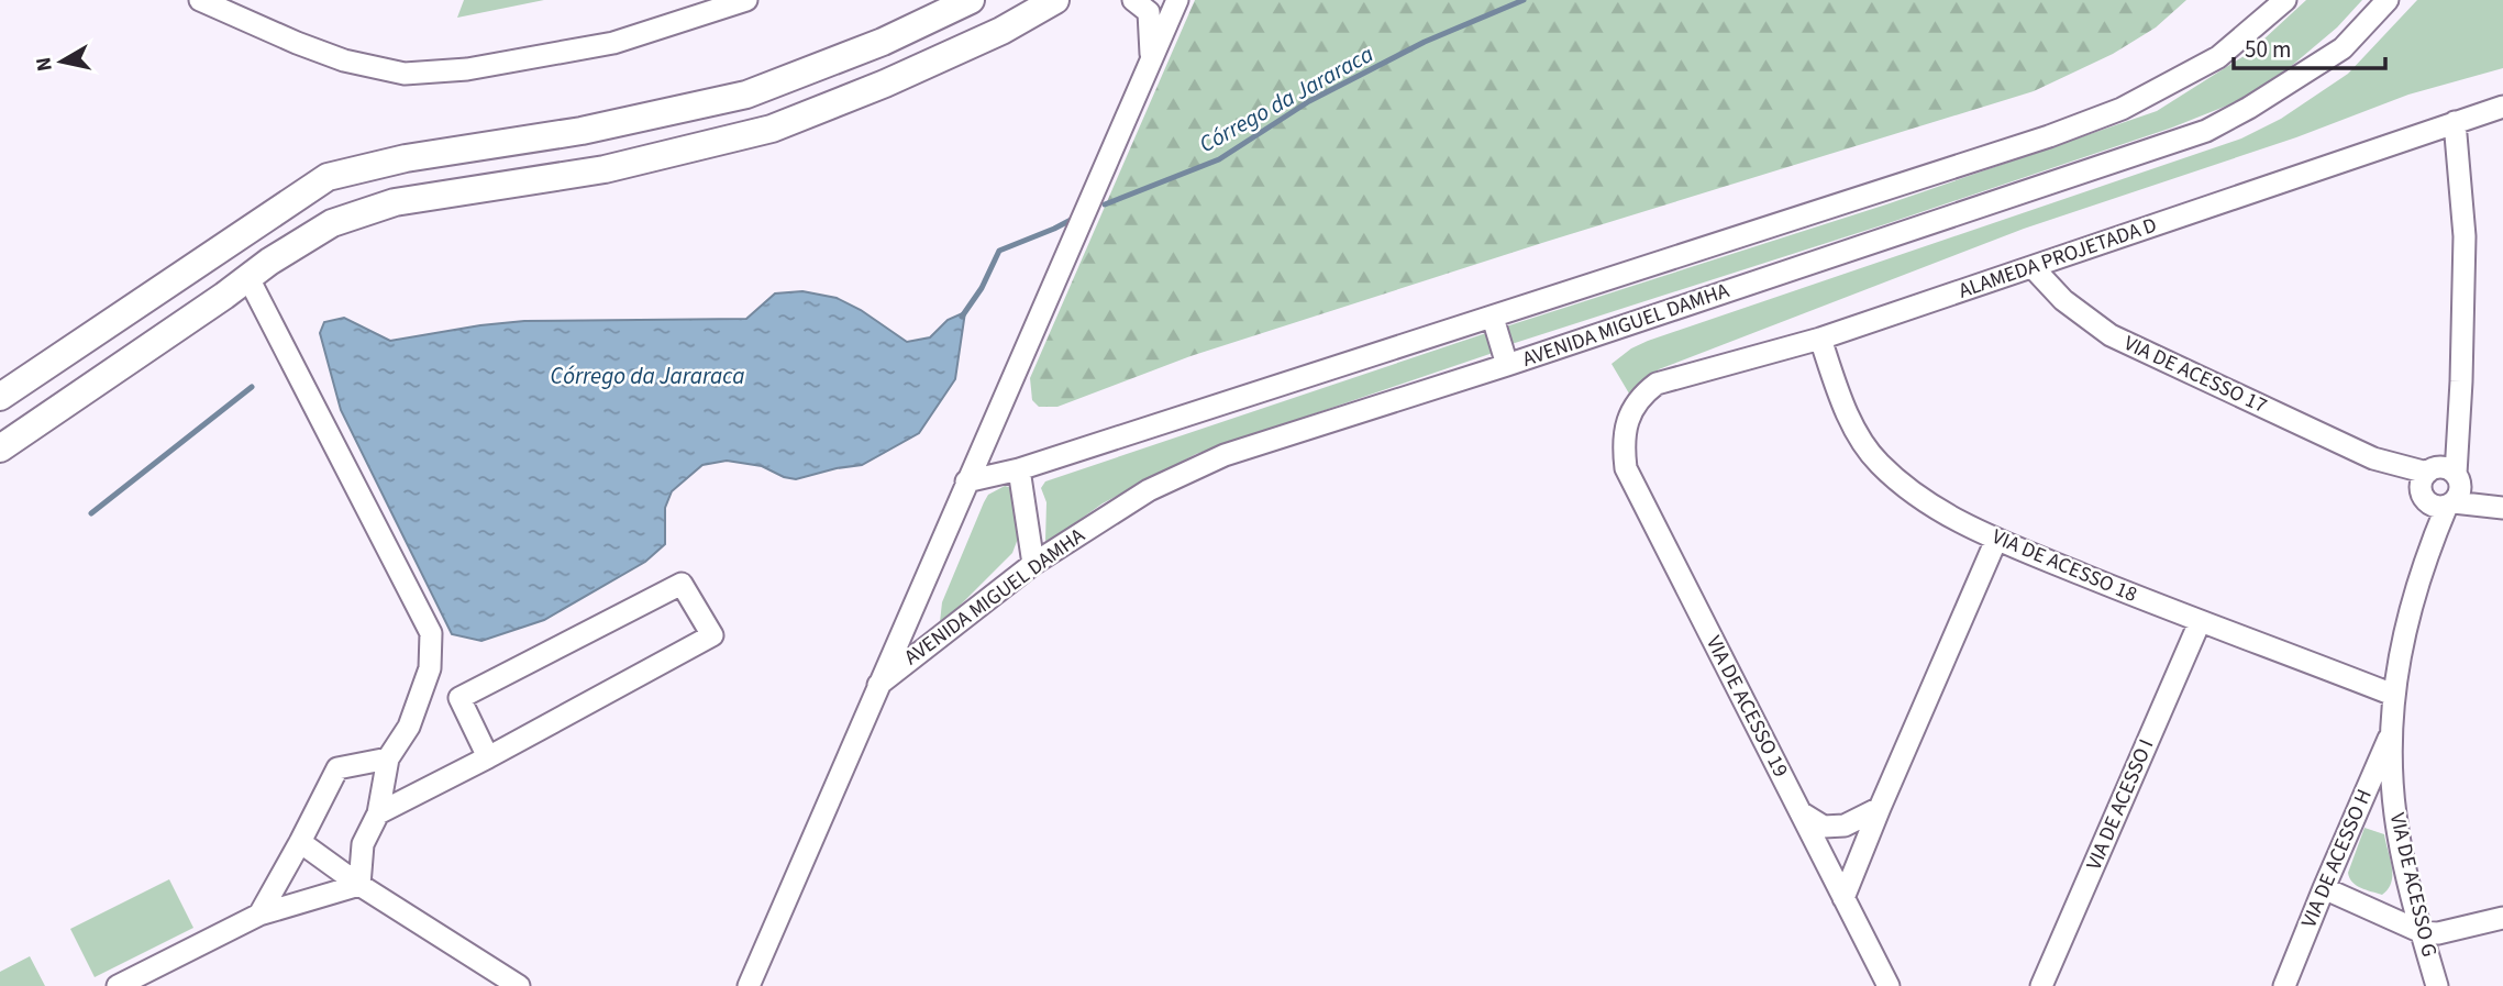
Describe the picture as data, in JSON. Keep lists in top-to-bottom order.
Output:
{
  "streets": {
    "street": [
      "ALAMEDA PROJETADA D",
      "AVENIDA MIGUEL DAMHA",
      "VIA DE ACESSO 17",
      "VIA DE ACESSO 18",
      "VIA DE ACESSO 19",
      "VIA DE ACESSO I",
      "VIA DE ACESSO H",
      "VIA DE ACESSO G"
    ]
  },
  "crossings": [
    ["ALAMEDA PROJETADA D", "VIA DE ACESSO 17"],
    ["ALAMEDA PROJETADA D", "VIA DE ACESSO 18"],
    ["ALAMEDA PROJETADA D", "VIA DE ACESSO 19"],
    ["VIA DE ACESSO 18", "VIA DE ACESSO I"],
    ["VIA DE ACESSO 18", "VIA DE ACESSO G"],
    ["VIA DE ACESSO H", "VIA DE ACESSO G"]
  ],
  "water": ["Córrego da Jararaca"],
  "scale_bar": "50 m",
  "north": "left"
}
